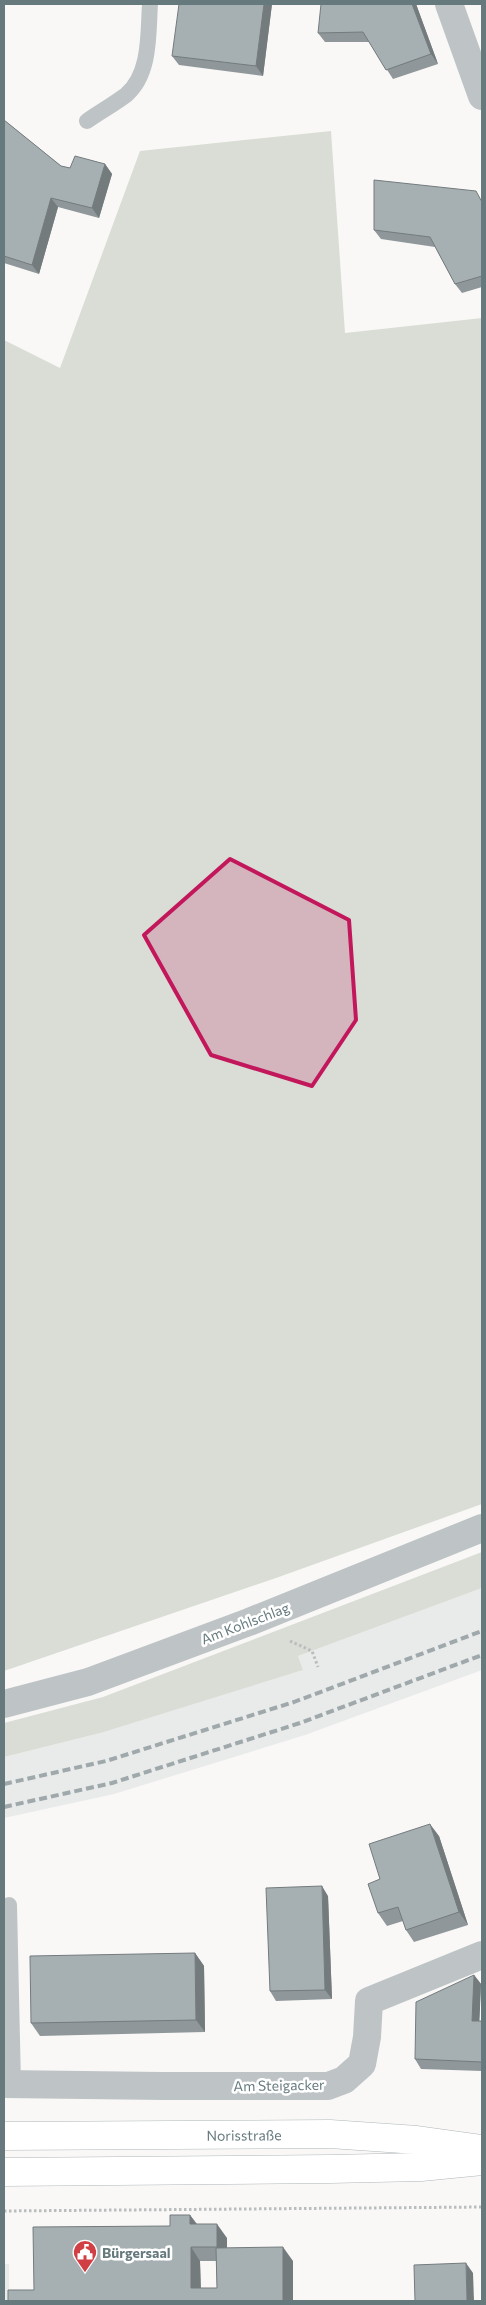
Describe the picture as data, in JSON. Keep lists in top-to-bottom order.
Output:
{
  "streets": {
    "main road": ["Norisstraße"],
    "street": ["Am Kohlschlag", "Am Steigacker"]
  },
  "places": {
    "public building": ["Bürgersaal"]
  }
}
